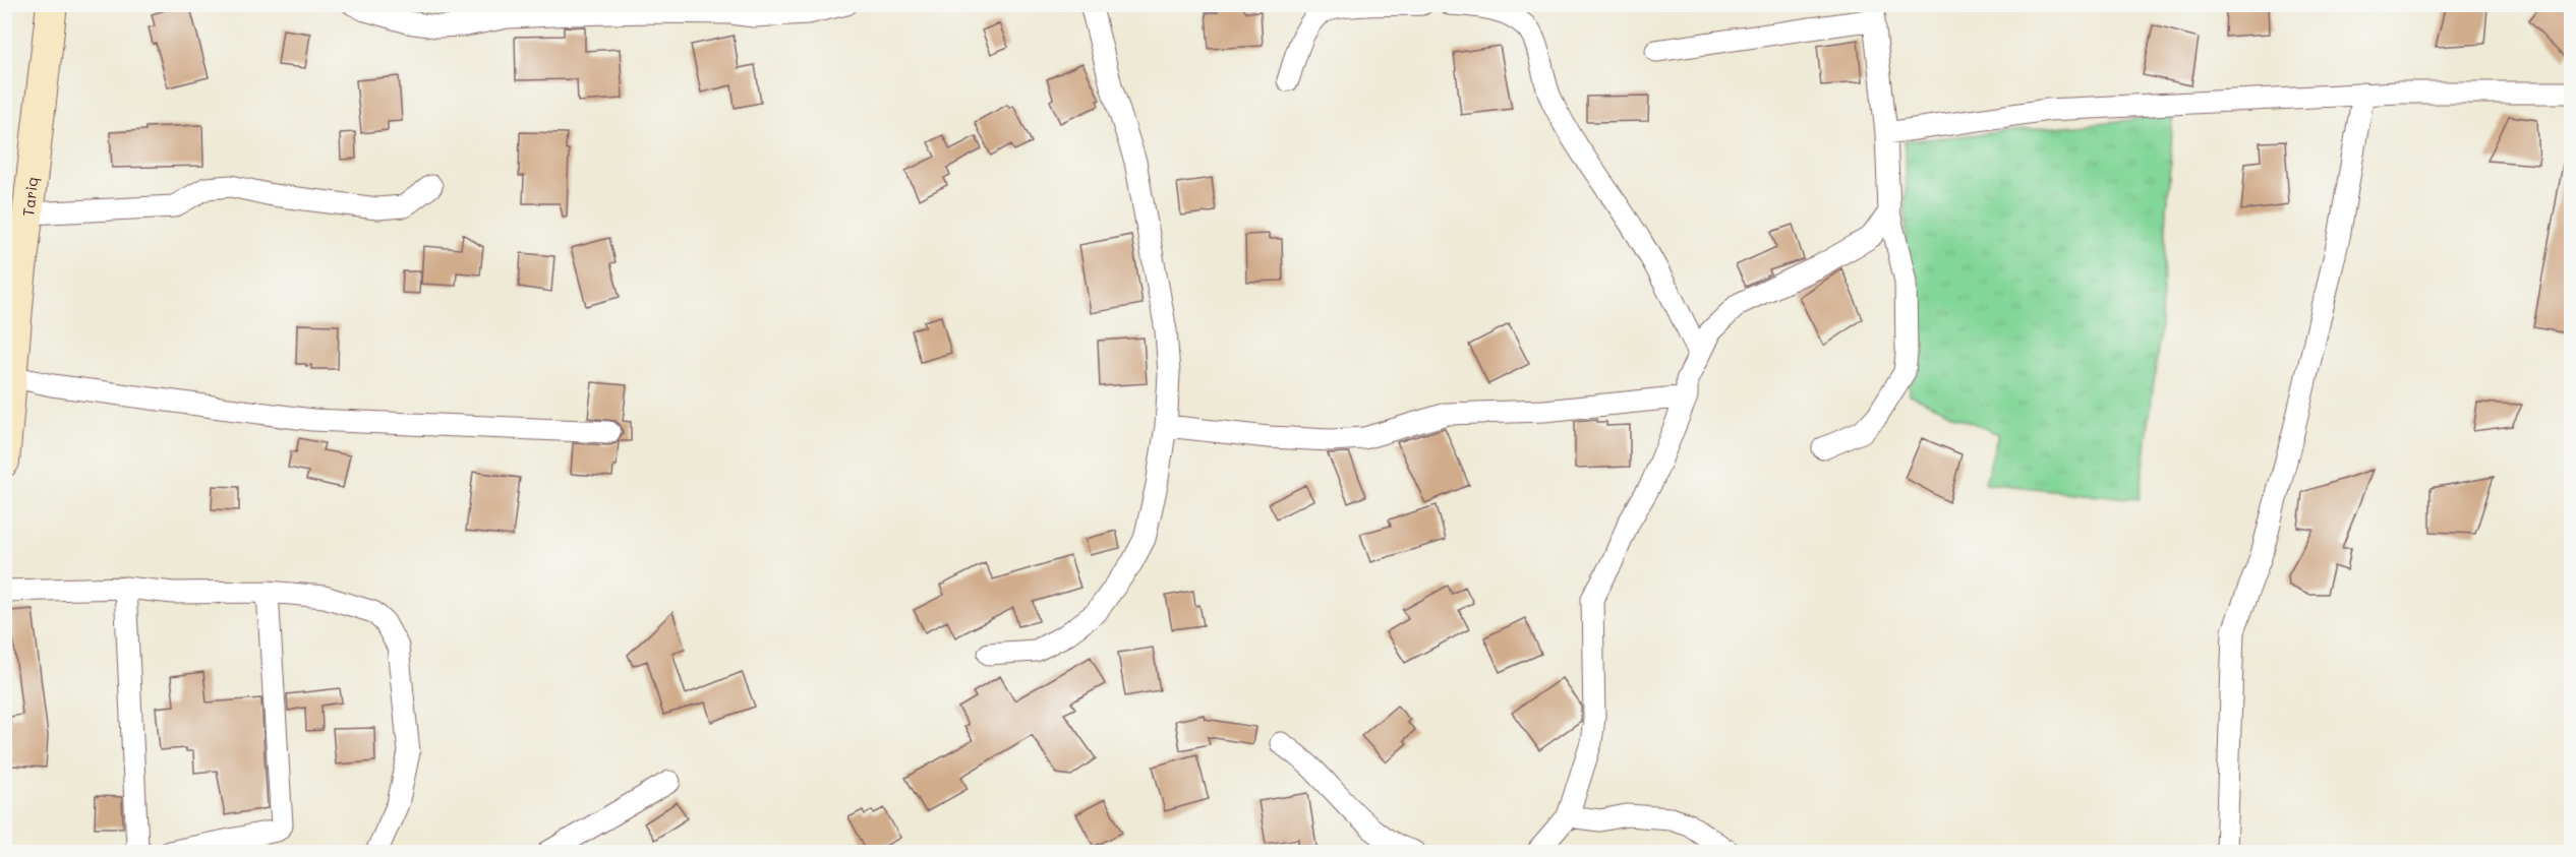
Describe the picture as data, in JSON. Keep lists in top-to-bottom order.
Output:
{
  "streets": {
    "main road": ["Tariq"]
  }
}
